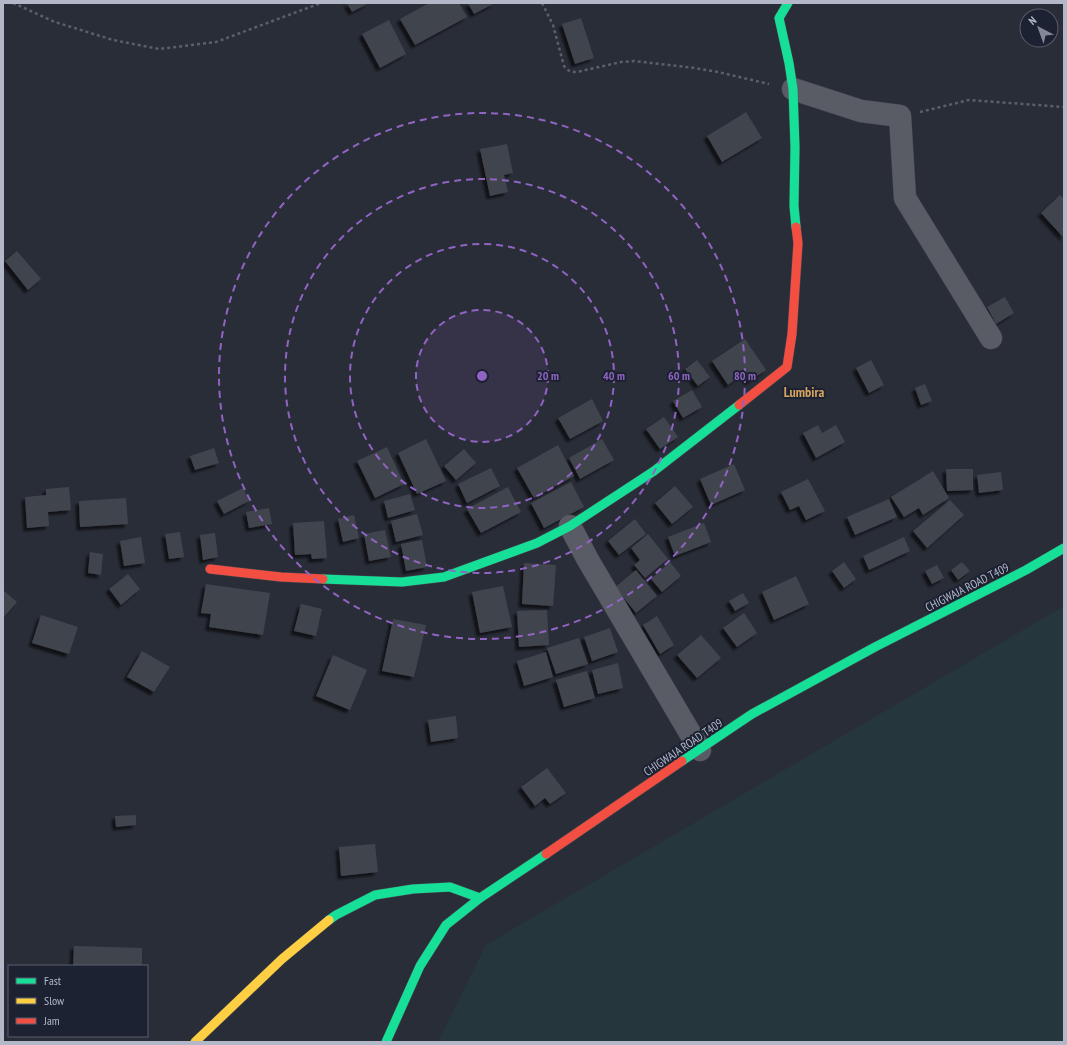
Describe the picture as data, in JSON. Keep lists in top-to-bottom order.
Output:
{
  "streets": {
    "street": ["CHIGWAJA ROAD T409"]
  },
  "districts": ["Lumbira"],
  "legend": ["Fast", "Slow", "Jam"],
  "north": "top left",
  "rings": [
    "20 m",
    "40 m",
    "60 m",
    "80 m"
  ]
}
